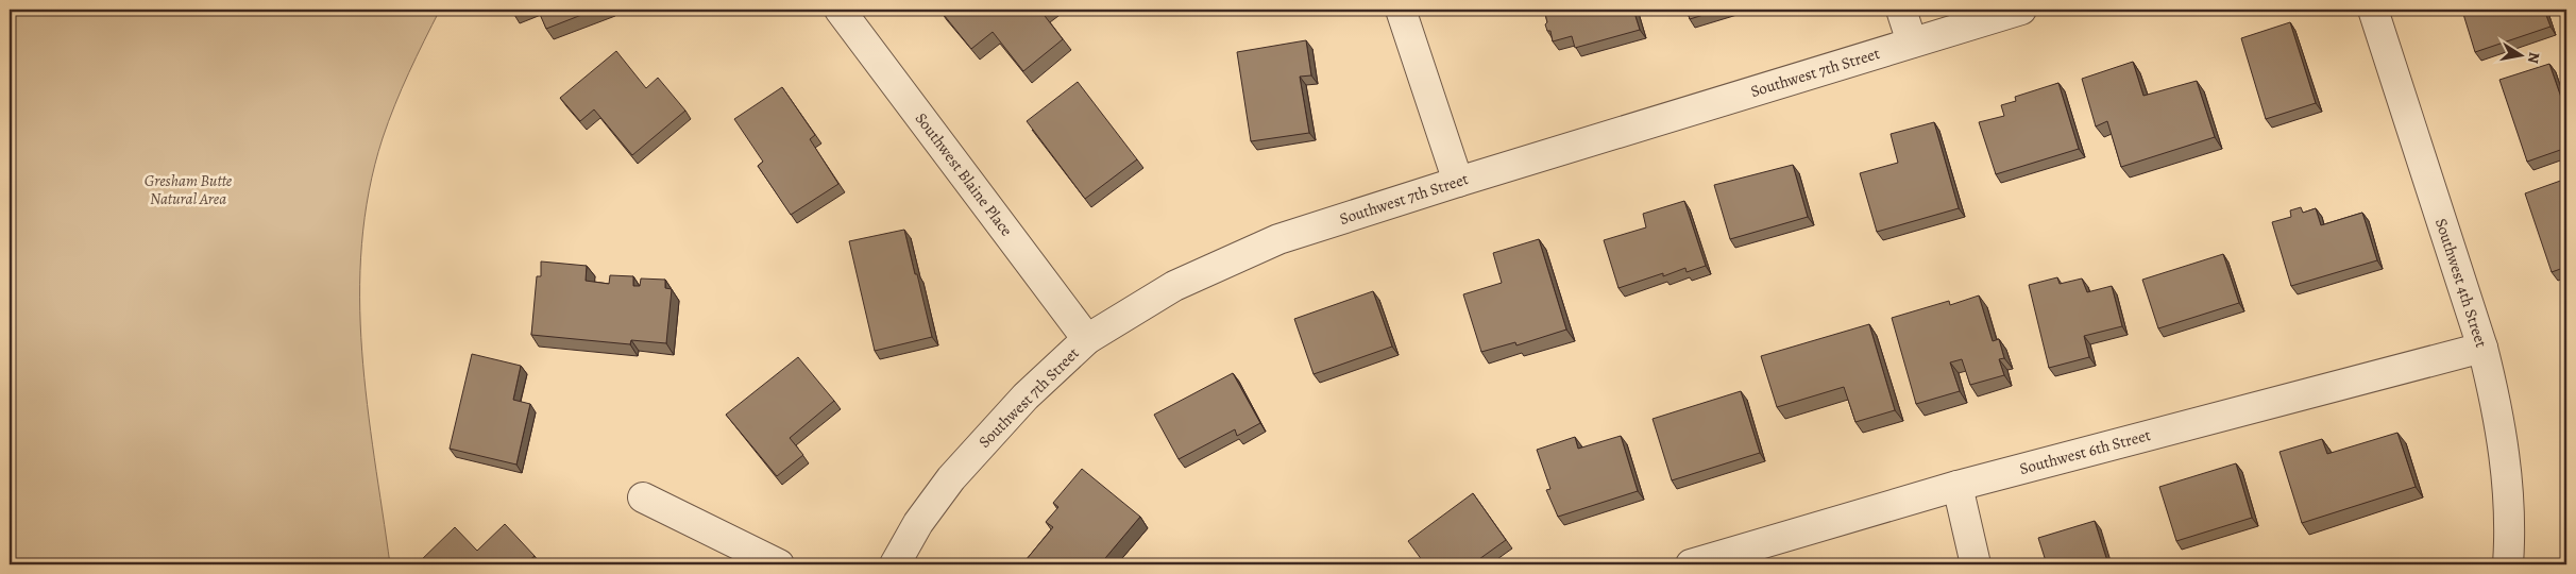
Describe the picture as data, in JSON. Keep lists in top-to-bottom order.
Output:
{
  "streets": {
    "street": [
      "Southwest 7th Street",
      "Southwest Blaine Place",
      "Southwest 4th Street",
      "Southwest 6th Street"
    ]
  },
  "crossings": [
    ["Southwest 7th Street", "Southwest Blaine Place"],
    ["Southwest 4th Street", "Southwest 6th Street"]
  ],
  "parks": ["Gresham Butte Natural Area"],
  "north": "right"
}
